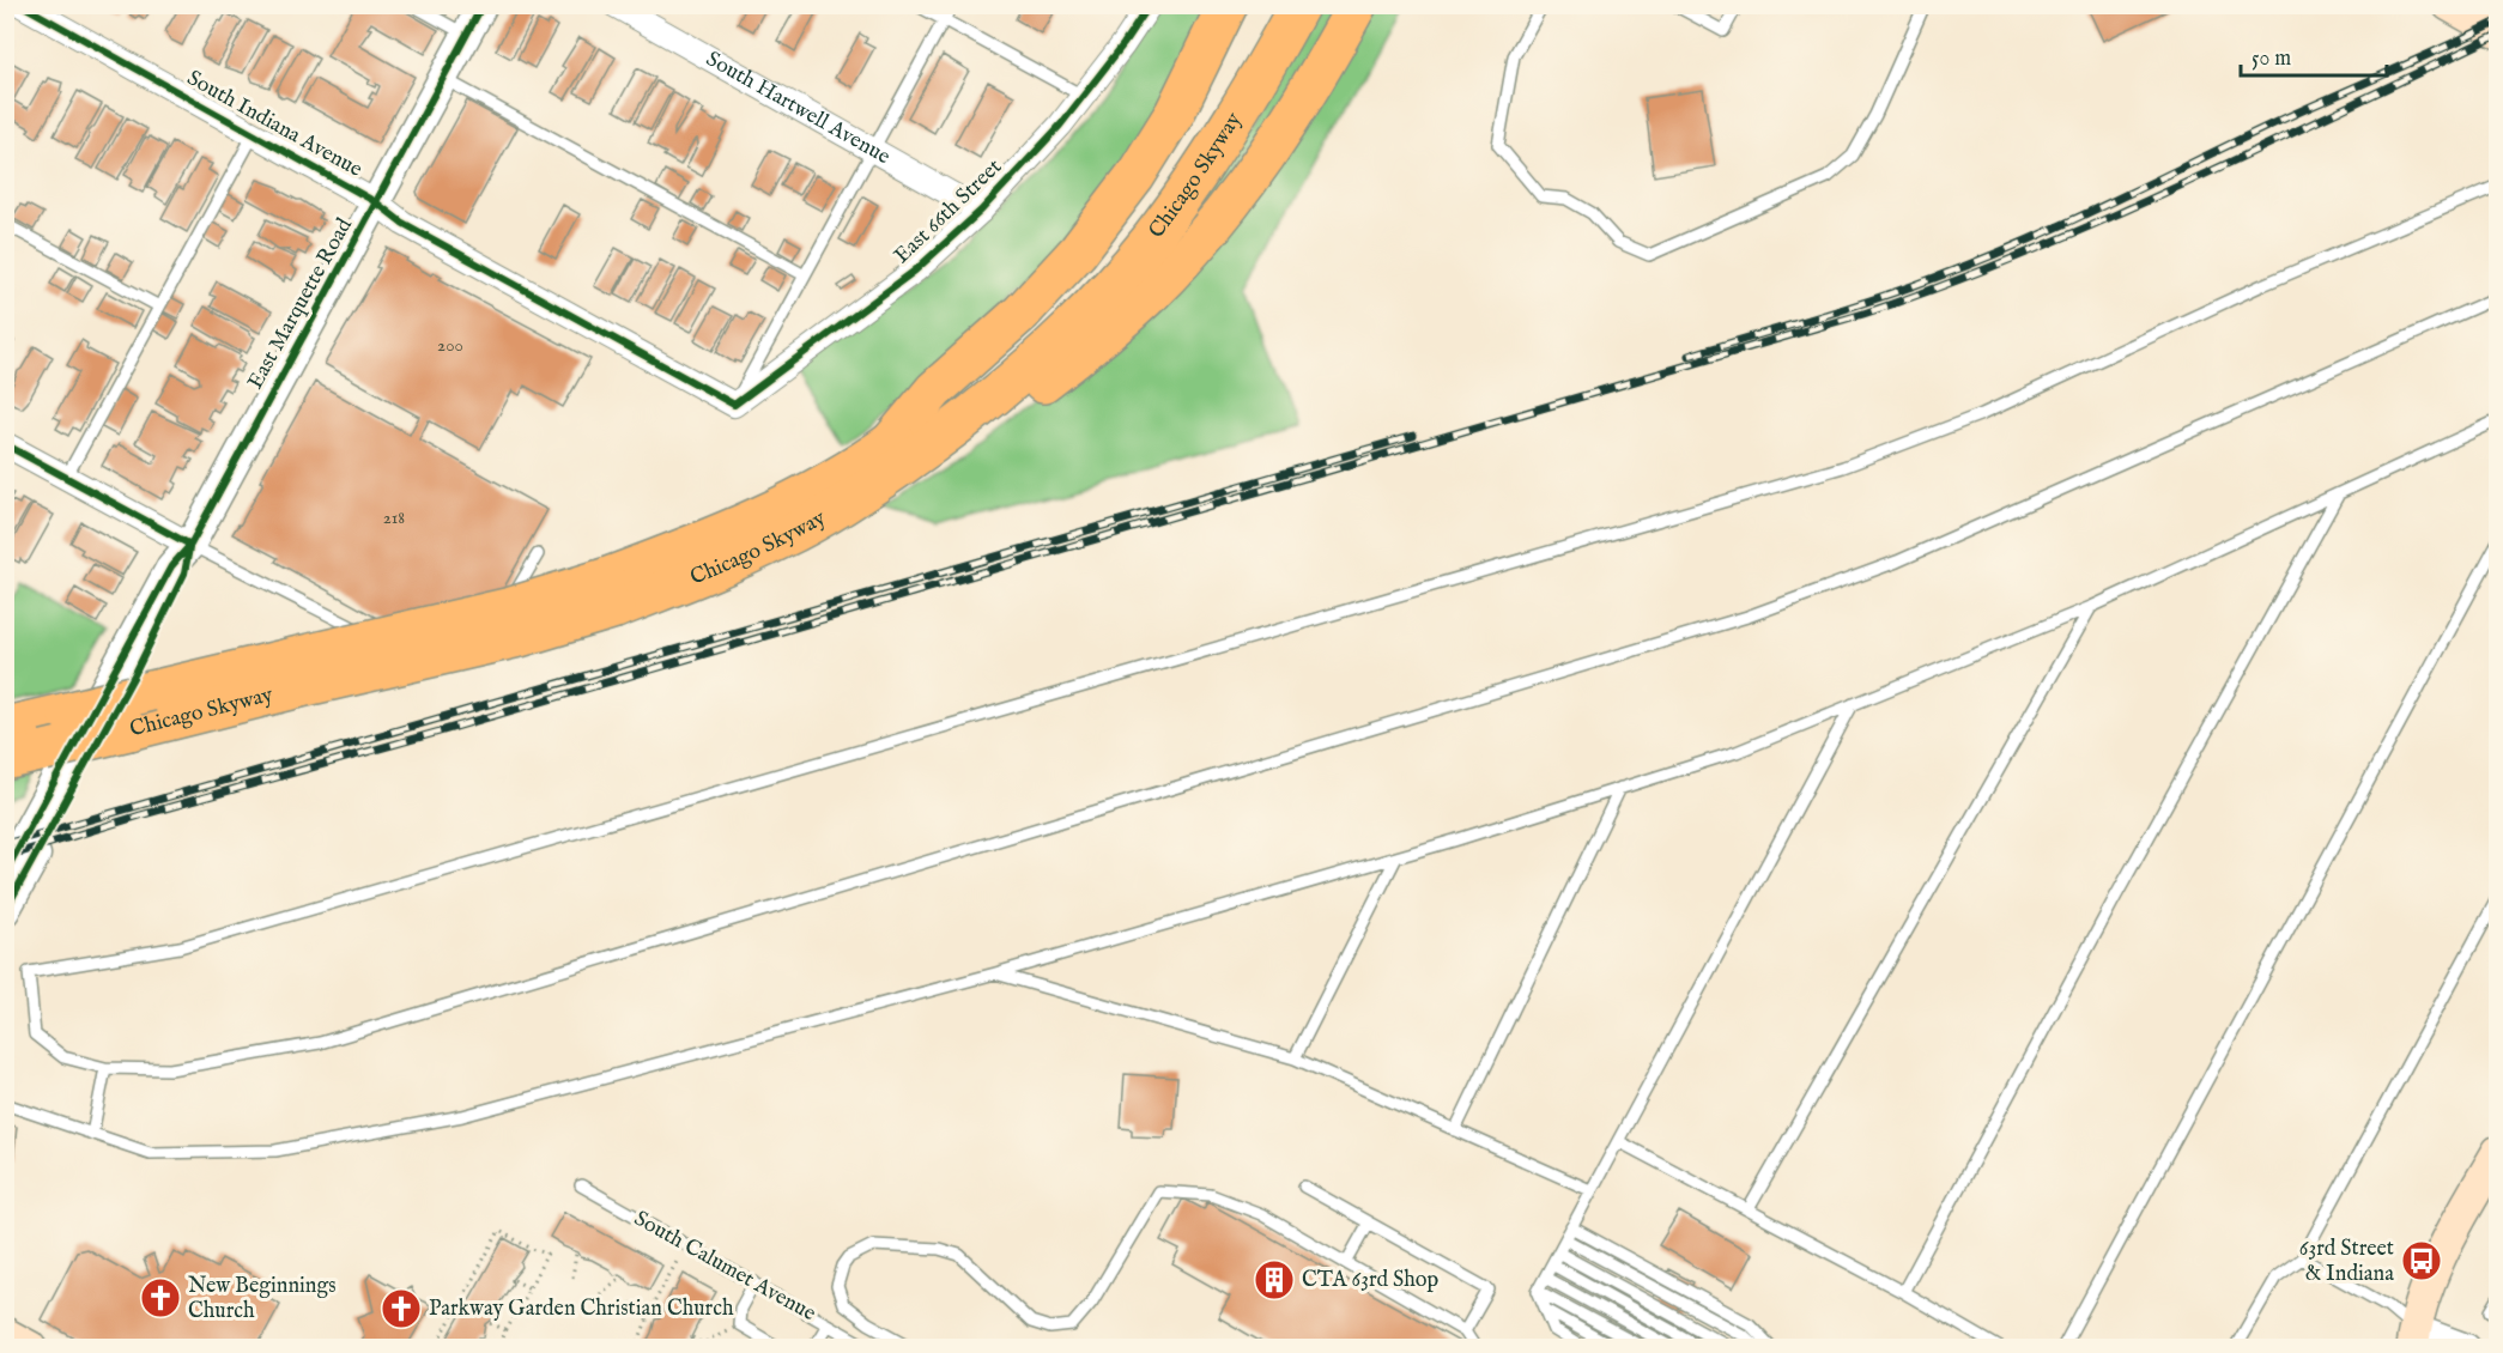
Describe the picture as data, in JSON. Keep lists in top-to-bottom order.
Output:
{
  "streets": {
    "highway": ["Chicago Skyway"],
    "street": [
      "South Hartwell Avenue",
      "South Indiana Avenue",
      "East 66th Street",
      "East Marquette Road"
    ],
    "lane": ["South Calumet Avenue"]
  },
  "crossings": [
    ["South Hartwell Avenue", "East 66th Street"],
    ["South Indiana Avenue", "East 66th Street"],
    ["South Indiana Avenue", "East Marquette Road"]
  ],
  "places": {
    "bus stop": ["63rd Street & Indiana"],
    "building": ["CTA 63rd Shop"],
    "church": ["New Beginnings Church", "Parkway Garden Christian Church"]
  },
  "house_numbers": ["200", "218"],
  "scale_bar": "50 m"
}
